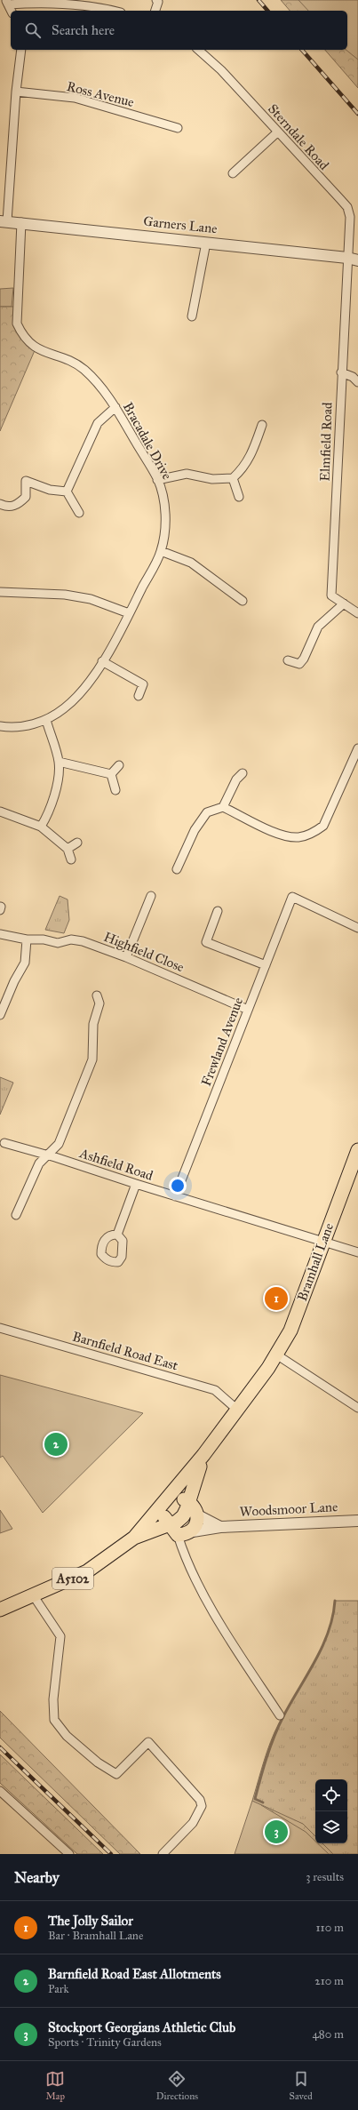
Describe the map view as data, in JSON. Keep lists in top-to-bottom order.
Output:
{
  "streets": {
    "main road": ["Bramhall Lane", "A5102"],
    "street": [
      "Ross Avenue",
      "Sterndale Road",
      "Garners Lane",
      "Bracadale Drive",
      "Elmfield Road",
      "Highfield Close",
      "Frewland Avenue",
      "Ashfield Road",
      "Barnfield Road East",
      "Woodsmoor Lane"
    ]
  },
  "crossings": [
    ["Sterndale Road", "Garners Lane"],
    ["Sterndale Road", "Elmfield Road"],
    ["Garners Lane", "Bracadale Drive"],
    ["Garners Lane", "Elmfield Road"],
    ["Highfield Close", "Frewland Avenue"],
    ["Frewland Avenue", "Ashfield Road"],
    ["Ashfield Road", "Bramhall Lane"],
    ["Bramhall Lane", "Barnfield Road East"]
  ],
  "page": {
    "search": "Search here",
    "pins": ["1", "2", "3"],
    "heading": ["Nearby", "3 results"],
    "list": [
      {
        "mark": "1",
        "name": "The Jolly Sailor",
        "note": "Bar · Bramhall Lane",
        "value": "110 m"
      },
      {
        "mark": "2",
        "name": "Barnfield Road East Allotments",
        "note": "Park",
        "value": "210 m"
      },
      {
        "mark": "3",
        "name": "Stockport Georgians Athletic Club",
        "note": "Sports · Trinity Gardens",
        "value": "480 m"
      }
    ],
    "nav": ["Map", "Directions", "Saved"]
  }
}
